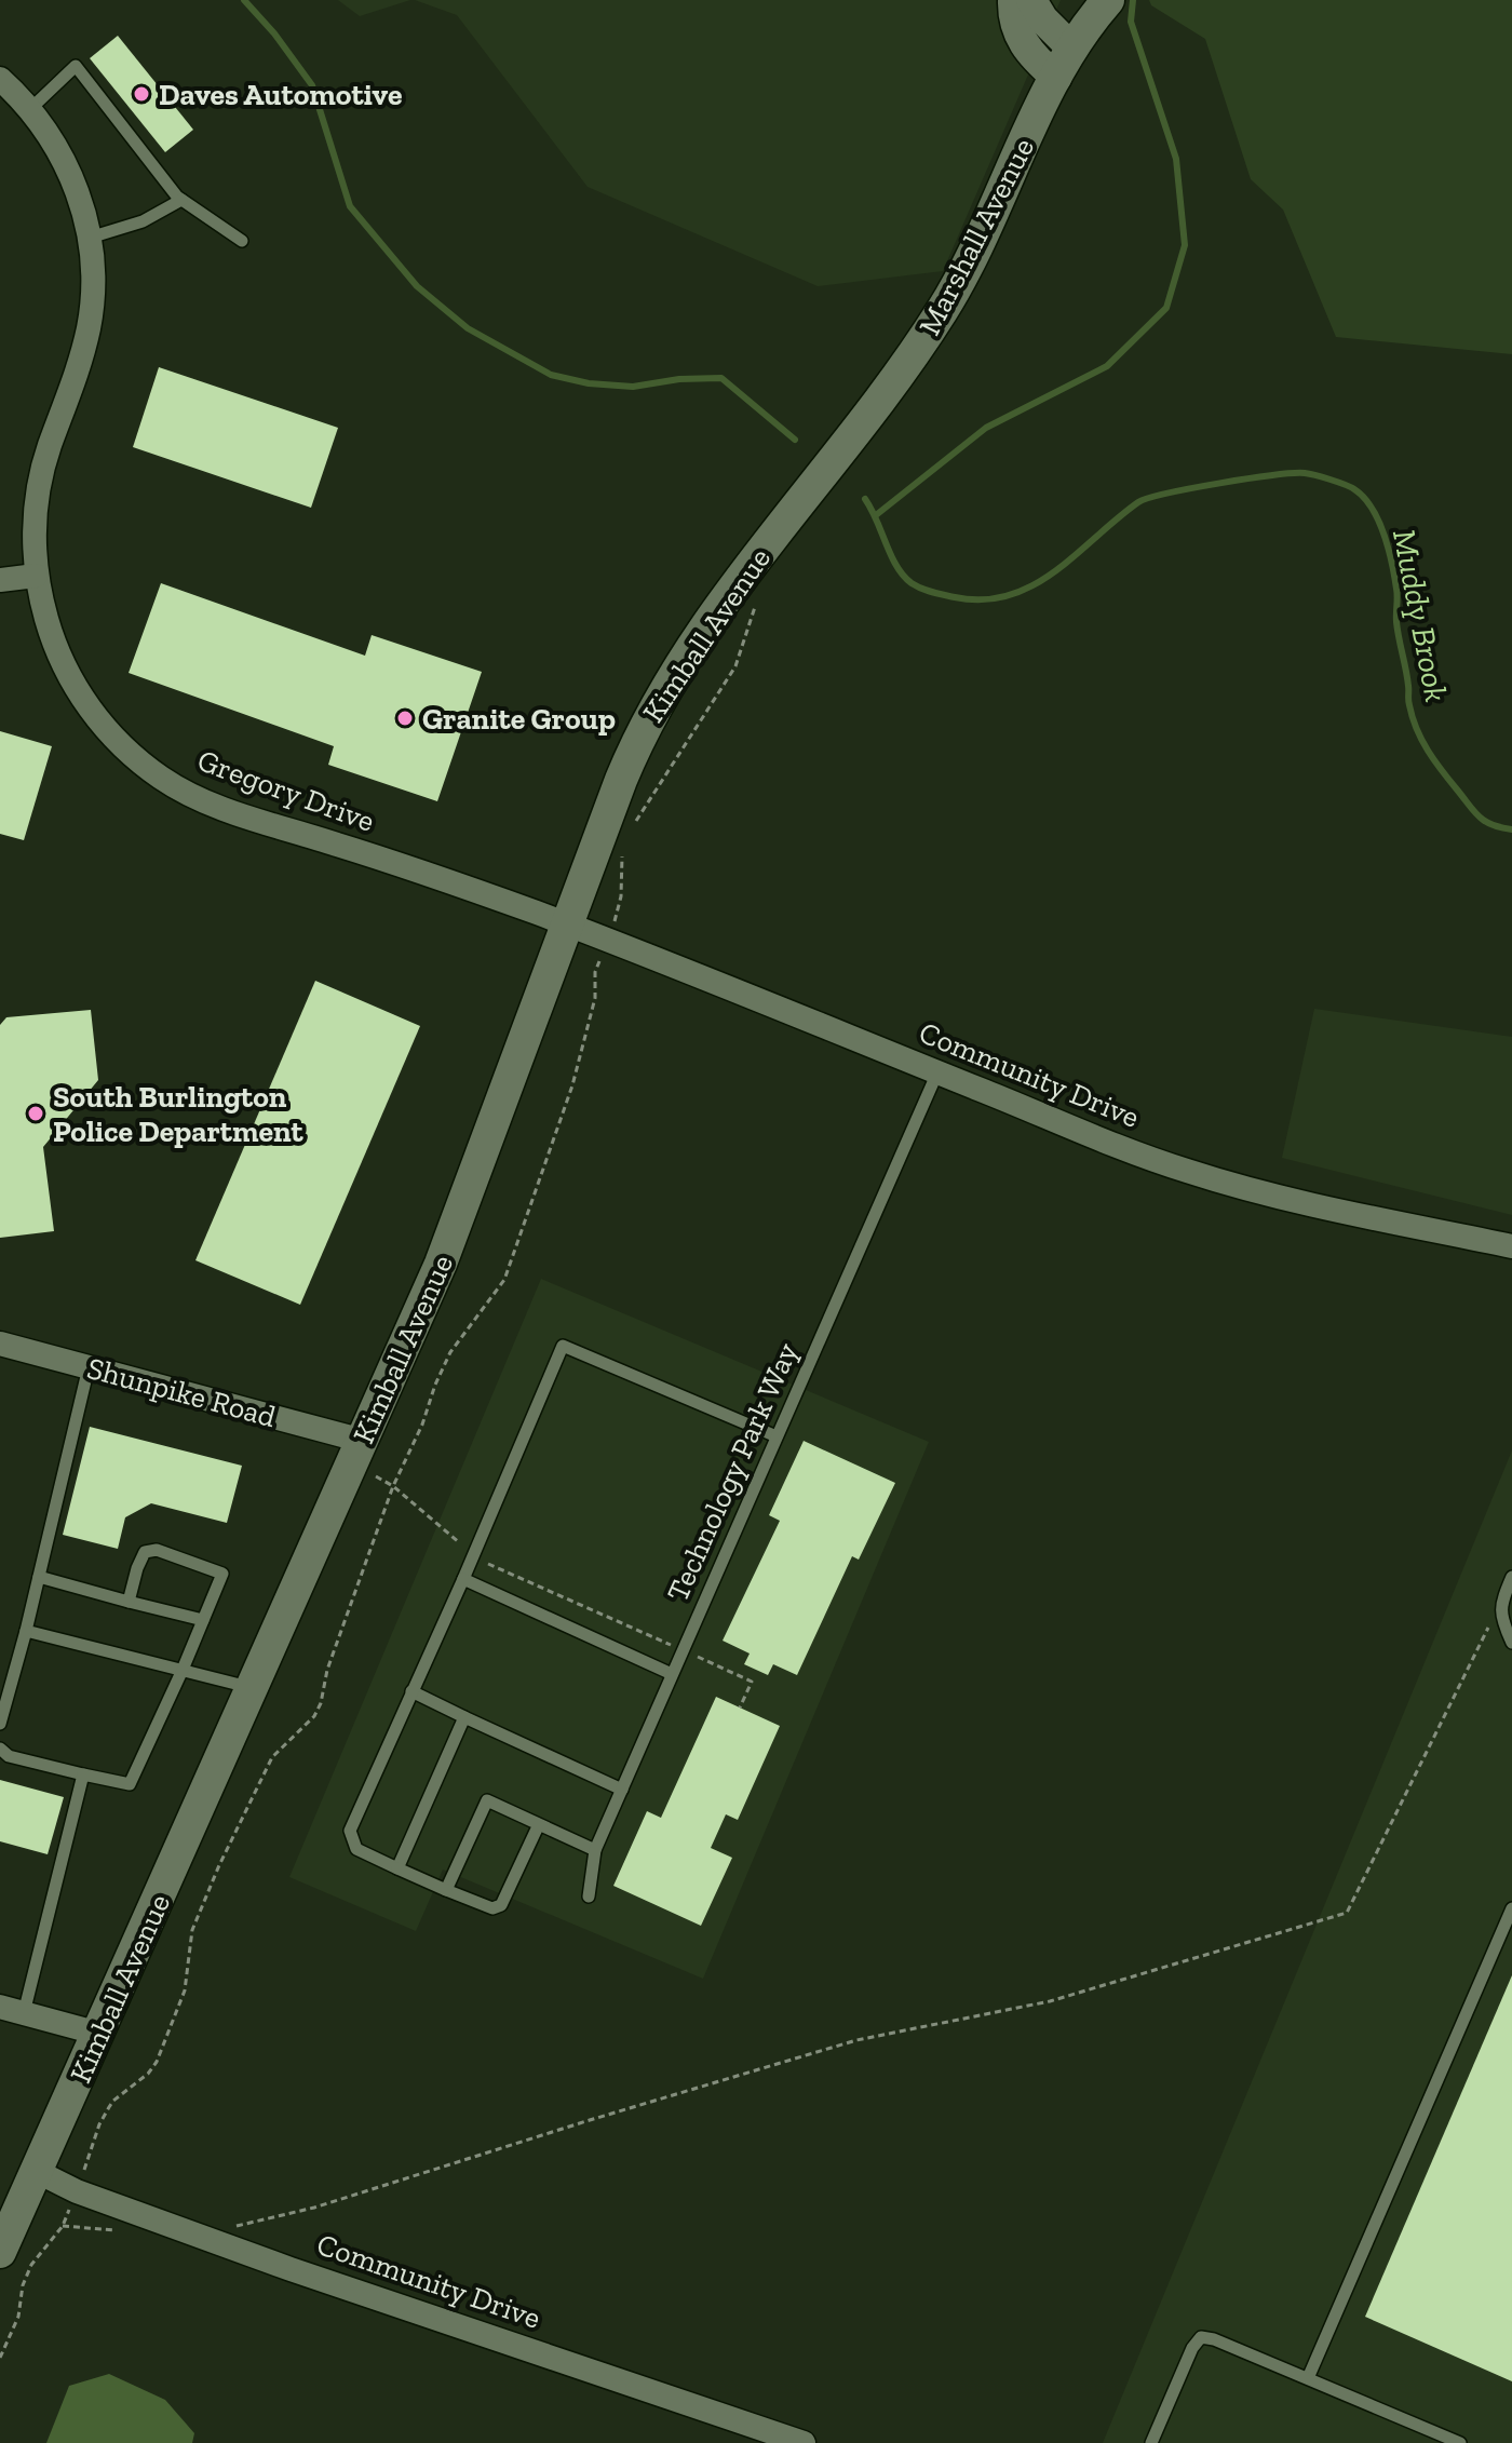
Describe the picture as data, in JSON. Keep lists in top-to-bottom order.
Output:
{
  "streets": {
    "main road": ["Marshall Avenue", "Kimball Avenue"],
    "street": ["Gregory Drive", "Community Drive", "Shunpike Road"],
    "lane": ["Technology Park Way"]
  },
  "crossings": [
    ["Marshall Avenue", "Kimball Avenue"],
    ["Kimball Avenue", "Gregory Drive"],
    ["Kimball Avenue", "Community Drive"],
    ["Kimball Avenue", "Shunpike Road"],
    ["Gregory Drive", "Community Drive"],
    ["Community Drive", "Technology Park Way"]
  ],
  "water": ["Muddy Brook"],
  "places": ["Daves Automotive", "Granite Group", "South Burlington Police Department"]
}
